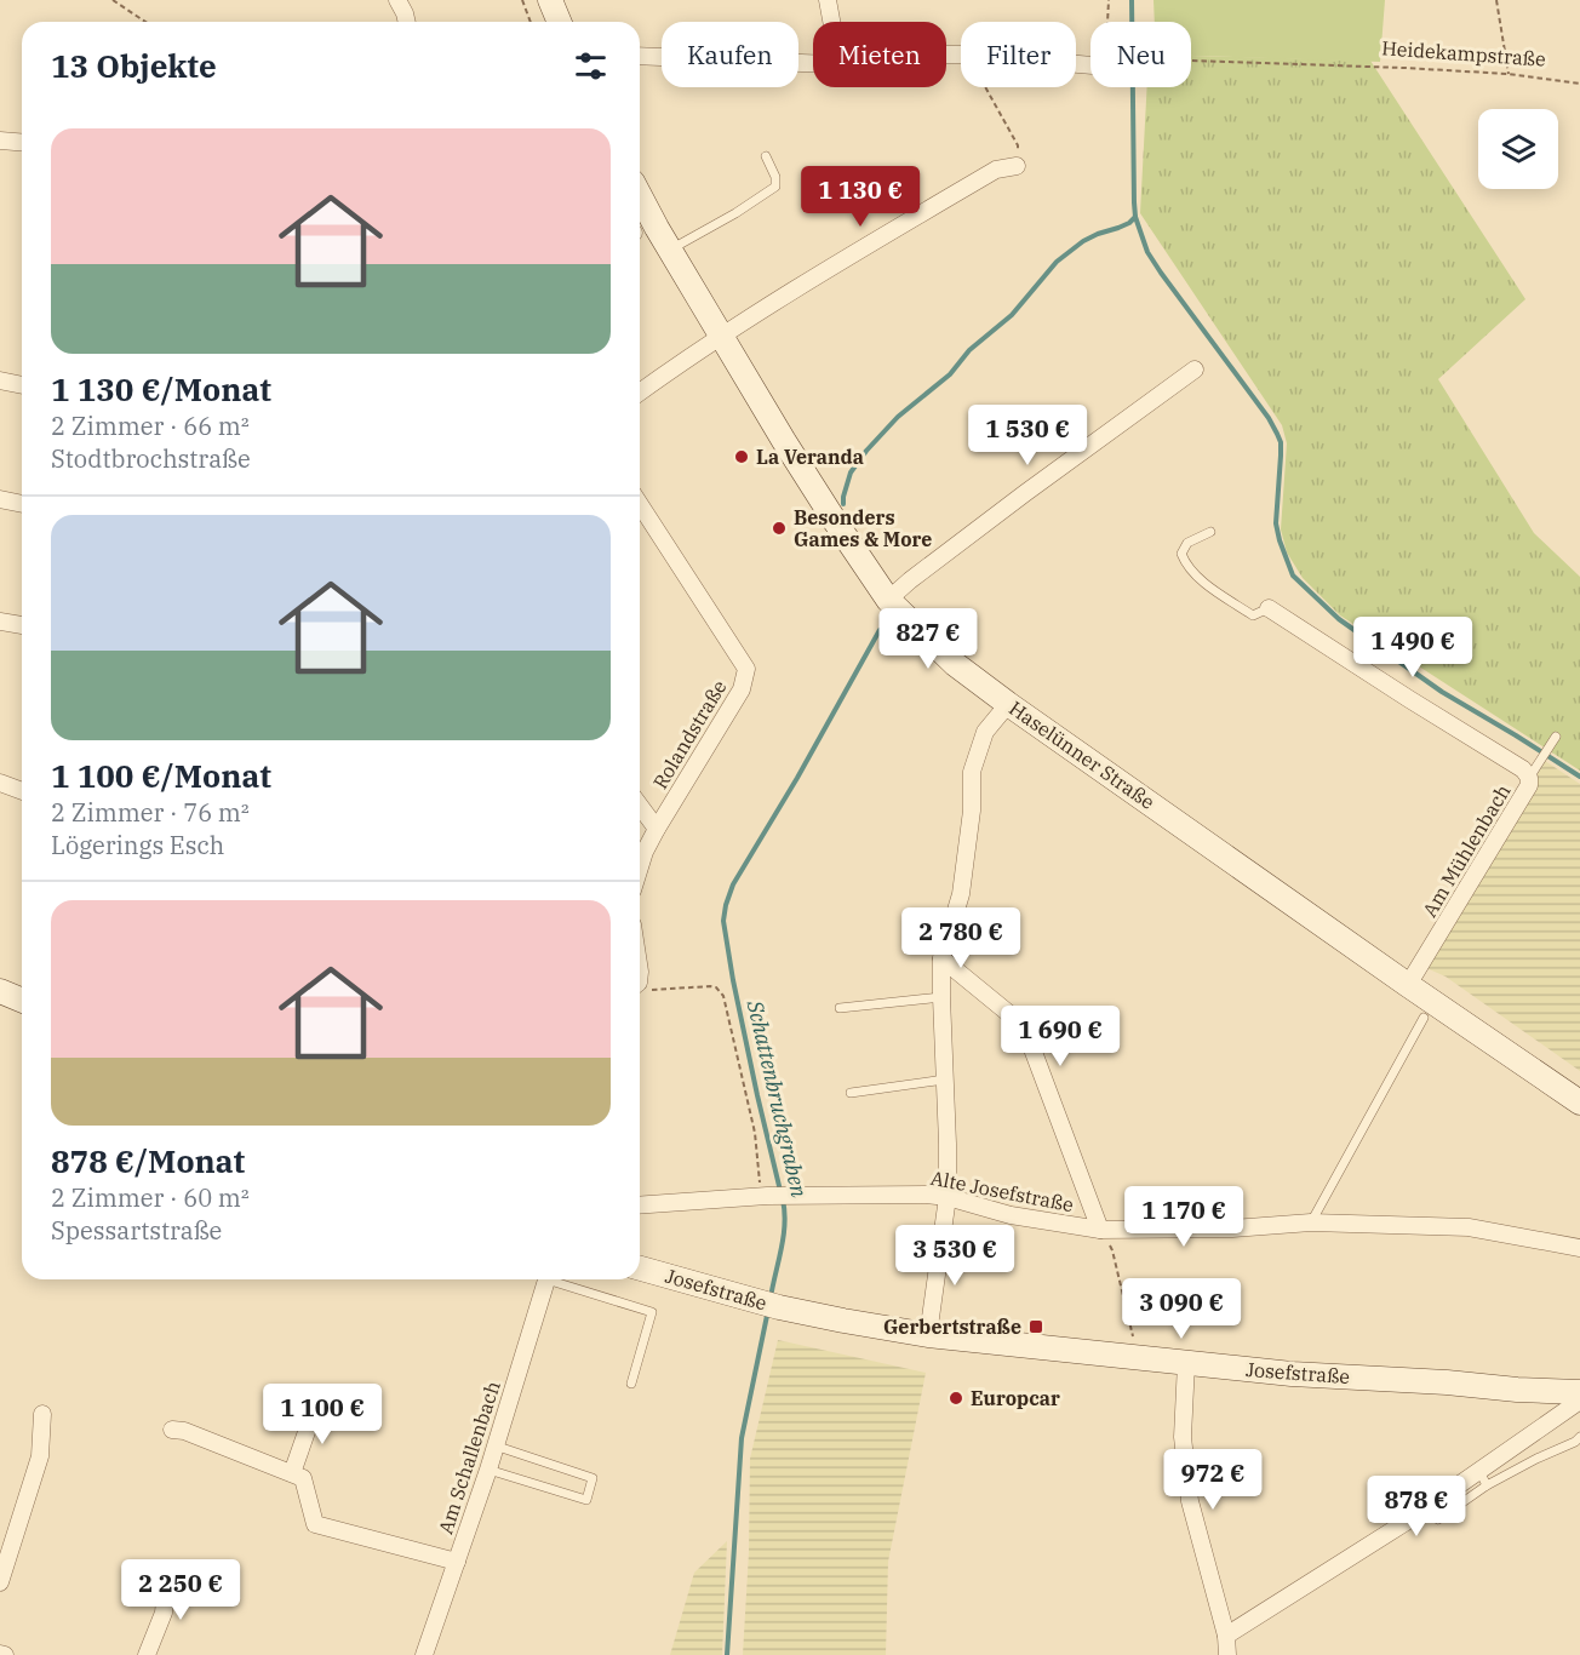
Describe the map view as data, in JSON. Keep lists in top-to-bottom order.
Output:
{
  "streets": {
    "street": [
      "Rolandstraße",
      "Haselünner Straße",
      "Am Mühlenbach",
      "Alte Josefstraße",
      "Josefstraße",
      "Am Schallenbach"
    ],
    "path": ["Heidekampstraße"]
  },
  "crossings": [
    ["Haselünner Straße", "Am Mühlenbach"]
  ],
  "water": ["Schattenbruchgraben"],
  "places": {
    "other": ["La Veranda", "Besonders Games & More", "Europcar"],
    "transit": ["Gerbertstraße"]
  },
  "page": {
    "chip": [
      "Kaufen",
      "Mieten",
      "Filter",
      "Neu"
    ],
    "heading": "13 Objekte",
    "list": [
      {
        "name": "1 130 €/Monat",
        "note": "2 Zimmer · 66 m² · Stodtbrochstraße"
      },
      {
        "name": "1 100 €/Monat",
        "note": "2 Zimmer · 76 m² · Lögerings Esch"
      },
      {
        "name": "878 €/Monat",
        "note": "2 Zimmer · 60 m² · Spessartstraße"
      }
    ],
    "price": [
      "1 130 €",
      "1 530 €",
      "827 €",
      "1 490 €",
      "2 780 €",
      "1 690 €",
      "1 170 €",
      "3 530 €",
      "3 090 €",
      "1 100 €",
      "972 €",
      "878 €",
      "2 250 €"
    ]
  }
}
